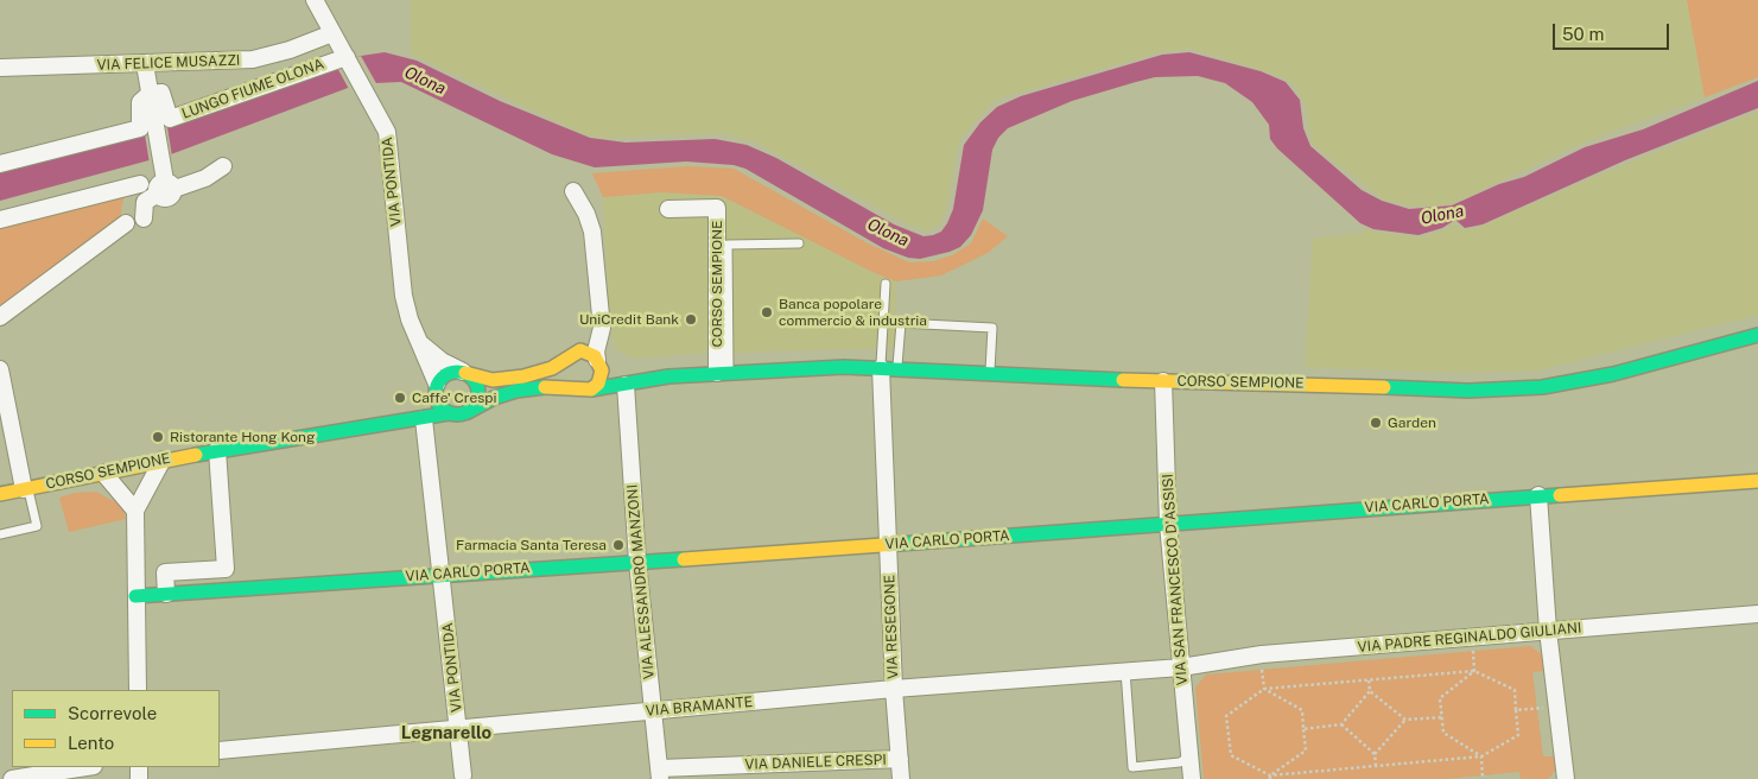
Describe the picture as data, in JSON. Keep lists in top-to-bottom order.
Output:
{
  "streets": {
    "main road": ["CORSO SEMPIONE", "VIA CARLO PORTA"],
    "street": [
      "VIA FELICE MUSAZZI",
      "LUNGO FIUME OLONA",
      "VIA PONTIDA",
      "VIA SAN FRANCESCO D'ASSISI",
      "VIA ALESSANDRO MANZONI",
      "VIA RESEGONE",
      "VIA PADRE REGINALDO GIULIANI",
      "VIA BRAMANTE",
      "VIA DANIELE CRESPI"
    ]
  },
  "crossings": [
    ["VIA FELICE MUSAZZI", "VIA PONTIDA"],
    ["LUNGO FIUME OLONA", "VIA PONTIDA"],
    ["VIA PONTIDA", "CORSO SEMPIONE"],
    ["VIA PONTIDA", "VIA CARLO PORTA"],
    ["VIA PONTIDA", "VIA BRAMANTE"],
    ["CORSO SEMPIONE", "VIA SAN FRANCESCO D'ASSISI"],
    ["CORSO SEMPIONE", "VIA ALESSANDRO MANZONI"],
    ["CORSO SEMPIONE", "VIA RESEGONE"],
    ["VIA CARLO PORTA", "VIA SAN FRANCESCO D'ASSISI"],
    ["VIA CARLO PORTA", "VIA ALESSANDRO MANZONI"],
    ["VIA CARLO PORTA", "VIA RESEGONE"],
    ["VIA SAN FRANCESCO D'ASSISI", "VIA PADRE REGINALDO GIULIANI"],
    ["VIA SAN FRANCESCO D'ASSISI", "VIA BRAMANTE"],
    ["VIA ALESSANDRO MANZONI", "VIA BRAMANTE"],
    ["VIA ALESSANDRO MANZONI", "VIA DANIELE CRESPI"],
    ["VIA RESEGONE", "VIA BRAMANTE"],
    ["VIA RESEGONE", "VIA DANIELE CRESPI"],
    ["VIA PADRE REGINALDO GIULIANI", "VIA BRAMANTE"]
  ],
  "districts": ["Legnarello"],
  "water": ["Olona"],
  "places": [
    "Banca popolare commercio & industria",
    "UniCredit Bank",
    "Caffe' Crespi",
    "Garden",
    "Ristorante Hong Kong",
    "Farmacia Santa Teresa"
  ],
  "legend": ["Scorrevole", "Lento"],
  "scale_bar": "50 m"
}
